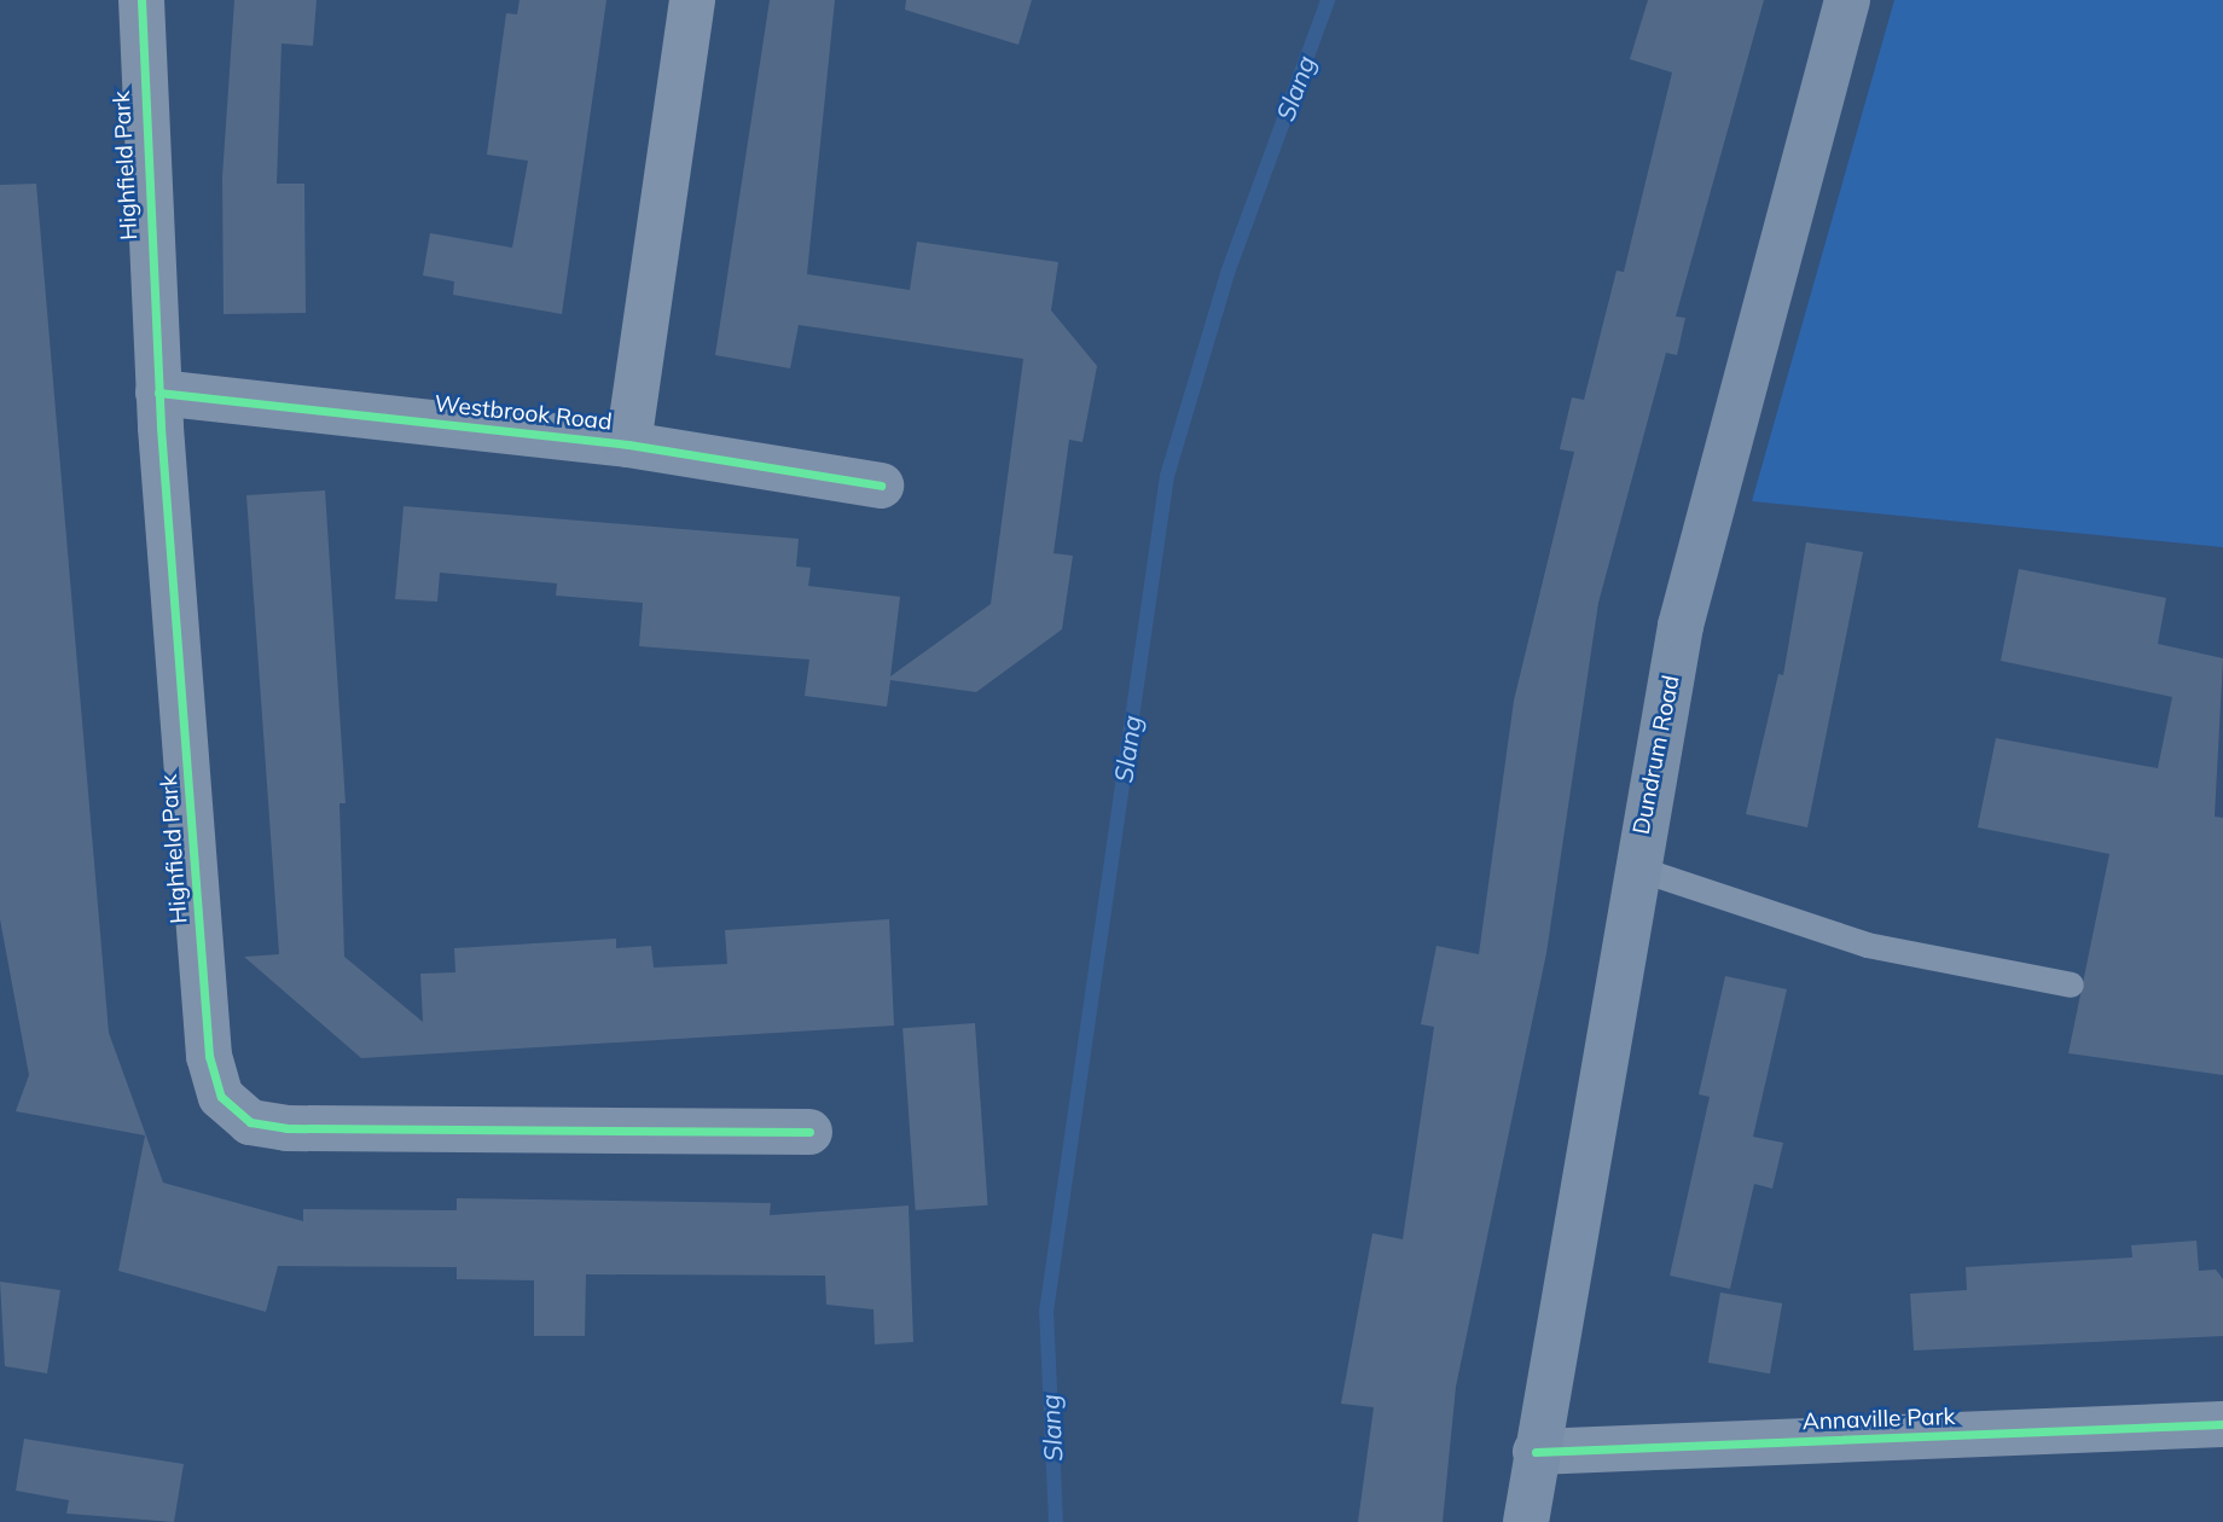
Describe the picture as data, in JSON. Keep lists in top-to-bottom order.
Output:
{
  "streets": {
    "main road": ["Dundrum Road"],
    "street": ["Highfield Park", "Westbrook Road", "Annaville Park"]
  },
  "crossings": [
    ["Highfield Park", "Westbrook Road"],
    ["Dundrum Road", "Annaville Park"]
  ],
  "water": ["Slang"]
}
